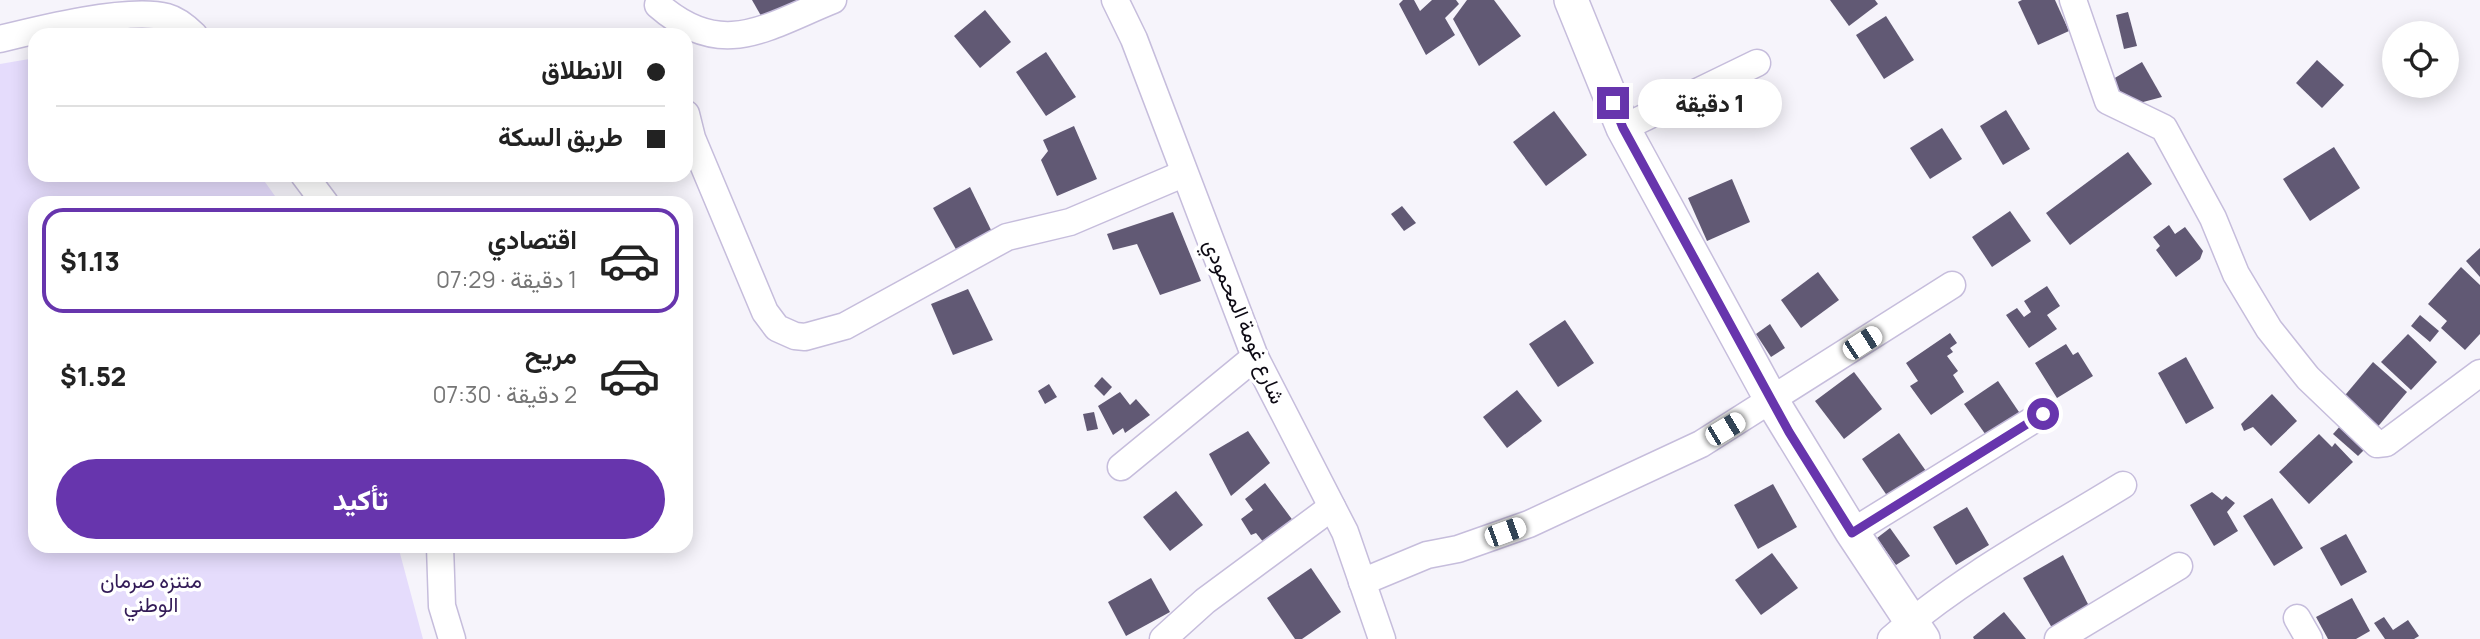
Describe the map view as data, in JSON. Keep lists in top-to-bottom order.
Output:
{
  "streets": {
    "street": ["شارع غومة المحمودي"]
  },
  "parks": ["متنزه صرمان الوطني"],
  "page": {
    "banner": ["الانطلاق", "طريق السكة"],
    "bubble": "1 دقيقة",
    "list": [
      {
        "name": "اقتصادي",
        "note": "1 دقيقة · 07:29",
        "value": "$1.13"
      },
      {
        "name": "مريح",
        "note": "2 دقيقة · 07:30",
        "value": "$1.52"
      }
    ],
    "buttons": "تأكيد"
  }
}
